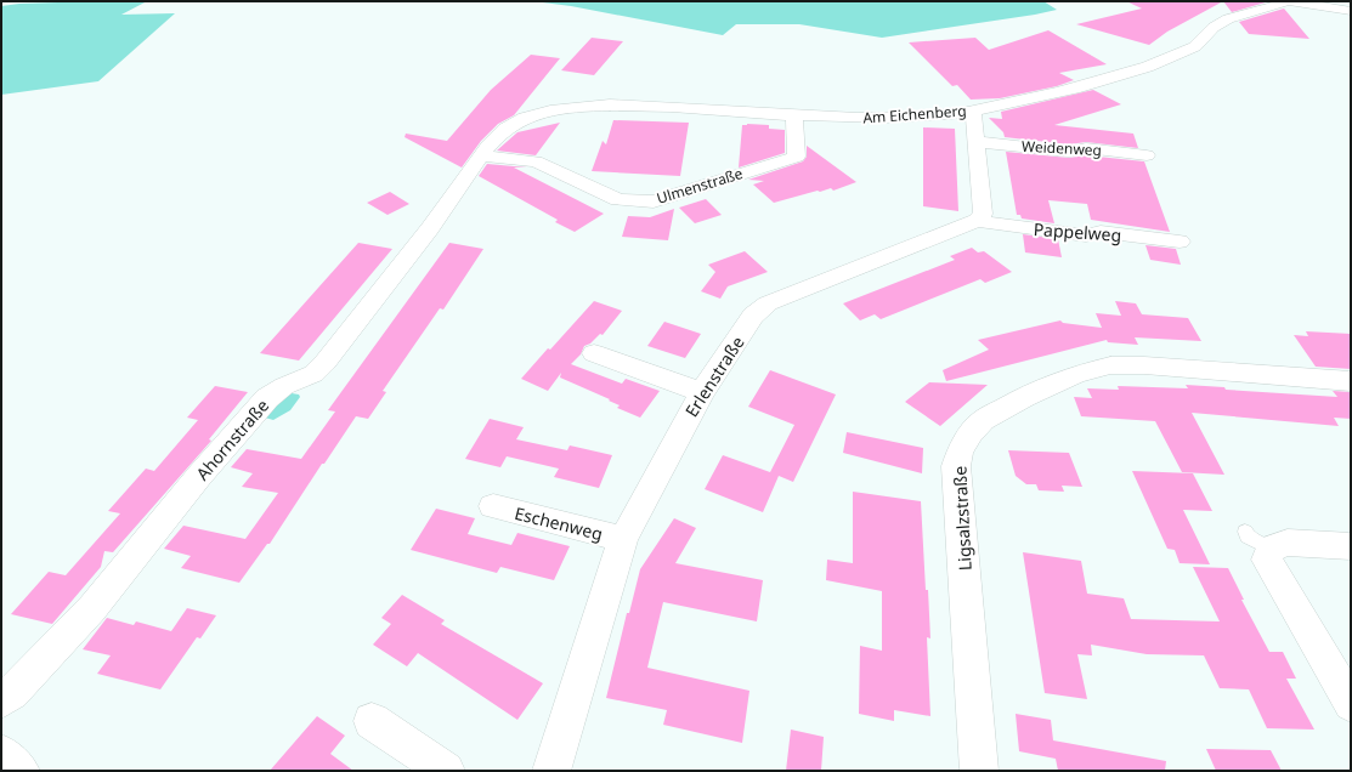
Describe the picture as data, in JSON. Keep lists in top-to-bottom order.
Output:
{
  "streets": {
    "street": [
      "Am Eichenberg",
      "Weidenweg",
      "Ulmenstraße",
      "Pappelweg",
      "Erlenstraße",
      "Ahornstraße",
      "Ligsalzstraße",
      "Eschenweg"
    ]
  },
  "crossings": [
    ["Am Eichenberg", "Ulmenstraße"],
    ["Am Eichenberg", "Ahornstraße"],
    ["Ulmenstraße", "Ahornstraße"],
    ["Pappelweg", "Erlenstraße"],
    ["Erlenstraße", "Eschenweg"]
  ]
}
